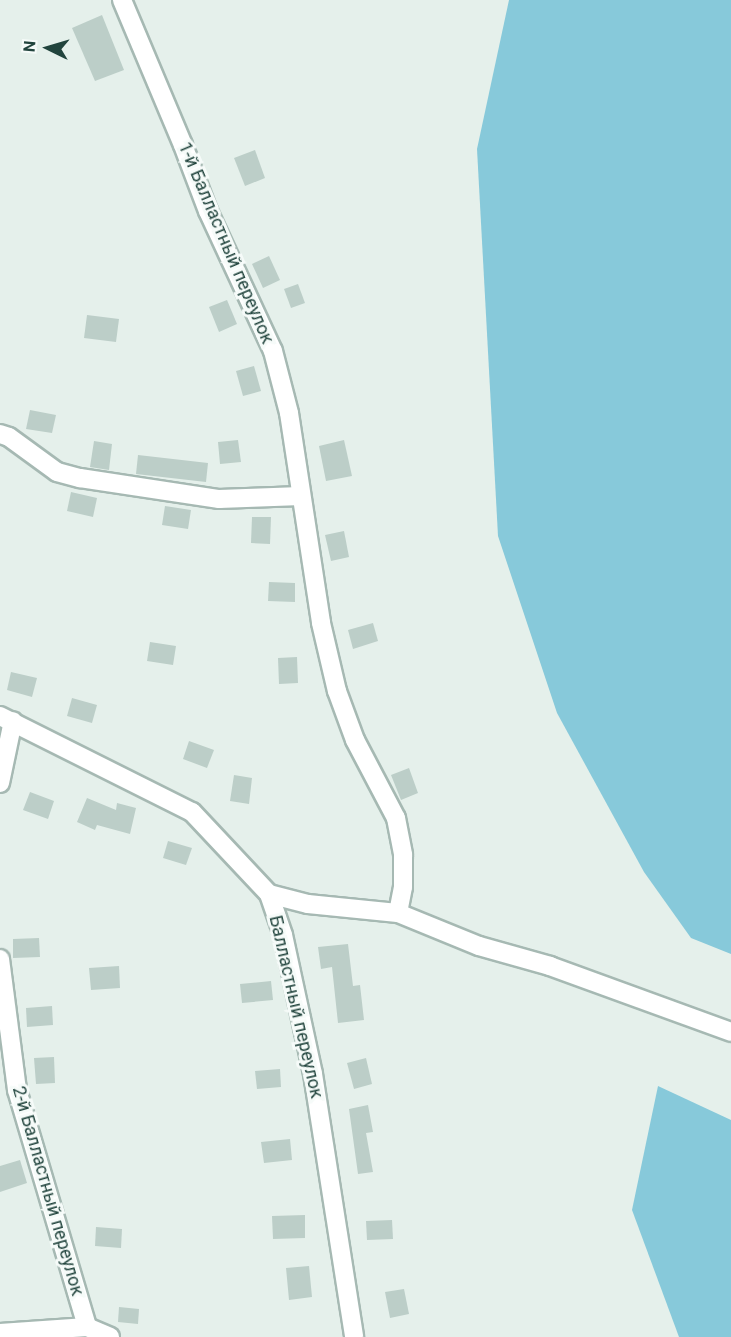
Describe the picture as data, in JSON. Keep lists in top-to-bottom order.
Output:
{
  "streets": {
    "street": ["1-й Балластный переулок", "Балластный переулок", "2-й Балластный переулок"]
  },
  "north": "left"
}
